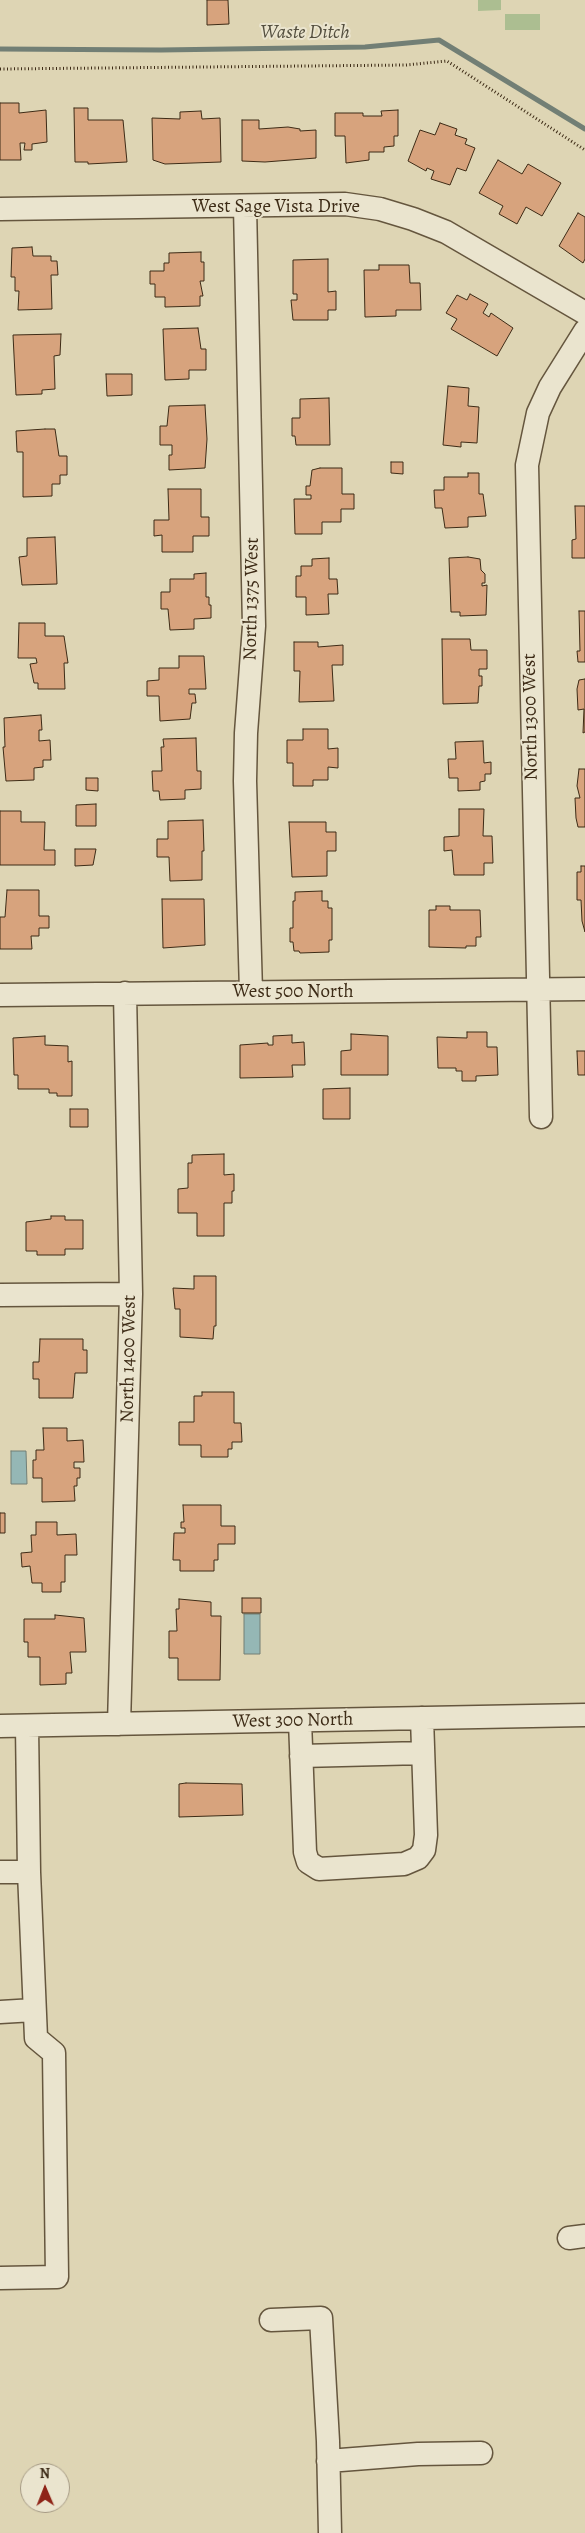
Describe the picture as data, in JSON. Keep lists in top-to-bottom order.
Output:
{
  "streets": {
    "street": [
      "West Sage Vista Drive",
      "North 1375 West",
      "North 1300 West",
      "West 500 North",
      "North 1400 West",
      "West 300 North"
    ]
  },
  "crossings": [
    ["West Sage Vista Drive", "North 1375 West"],
    ["North 1375 West", "West 500 North"],
    ["North 1300 West", "West 500 North"],
    ["West 500 North", "North 1400 West"],
    ["North 1400 West", "West 300 North"]
  ],
  "water": ["Waste Ditch"],
  "north": "top"
}
